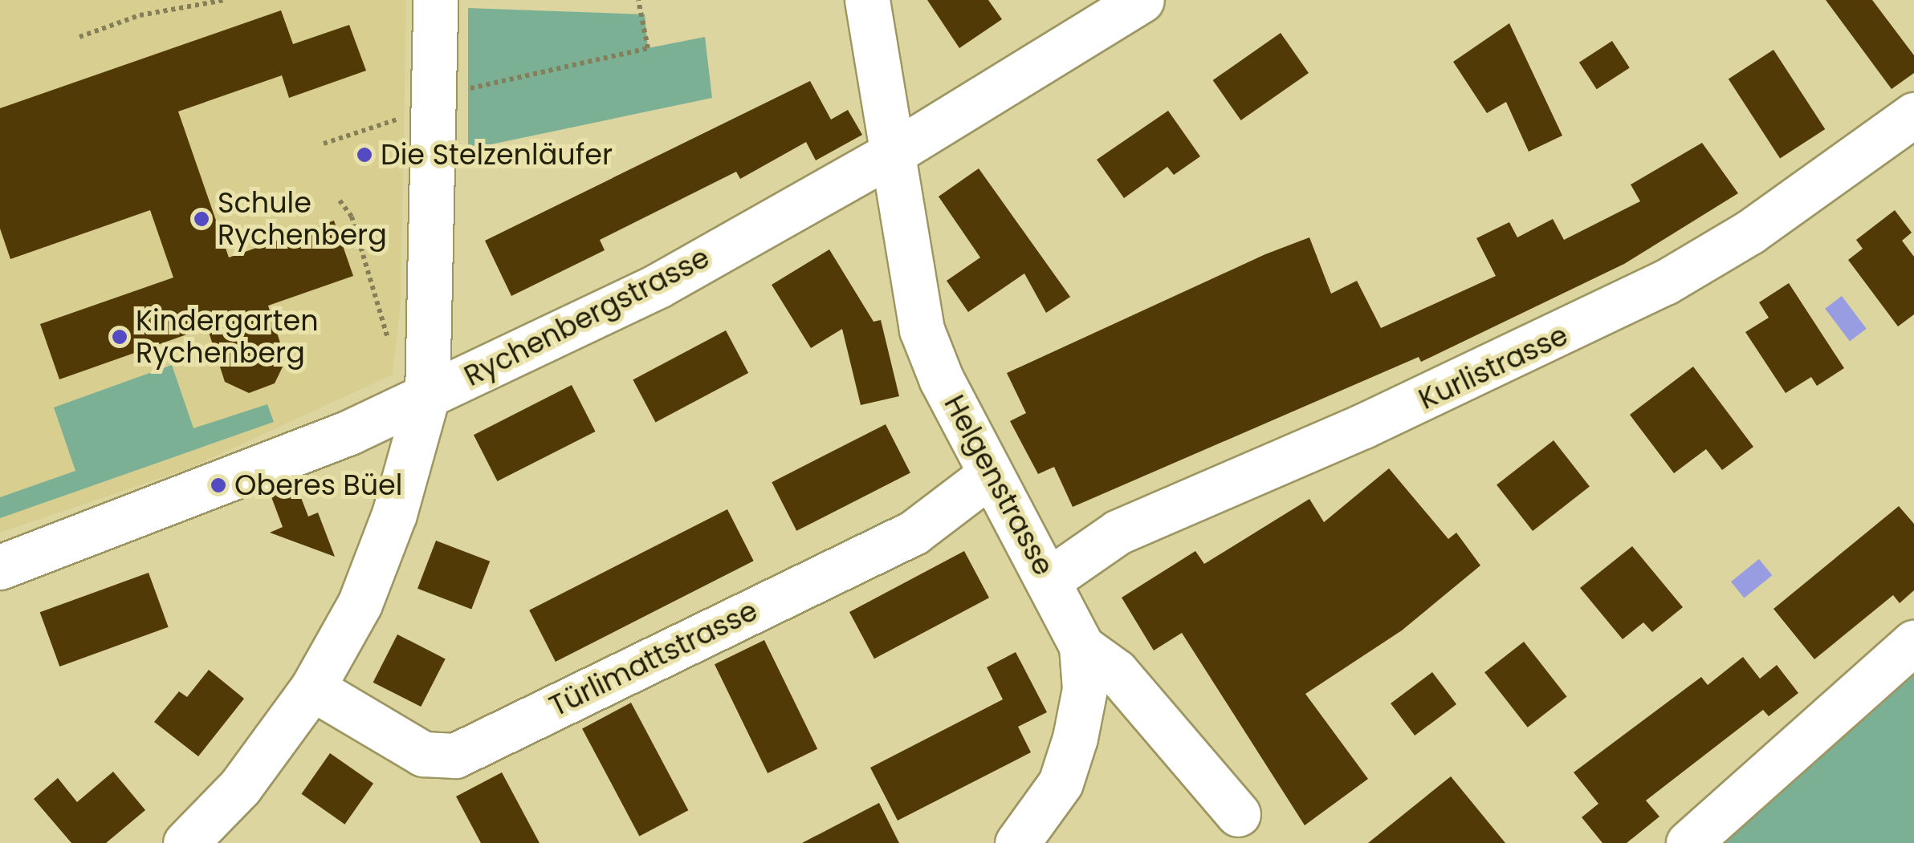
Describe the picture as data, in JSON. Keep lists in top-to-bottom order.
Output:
{
  "streets": {
    "street": [
      "Rychenbergstrasse",
      "Kurlistrasse",
      "Helgenstrasse",
      "Türlimattstrasse"
    ]
  },
  "crossings": [
    ["Rychenbergstrasse", "Helgenstrasse"],
    ["Kurlistrasse", "Helgenstrasse"],
    ["Helgenstrasse", "Türlimattstrasse"]
  ],
  "places": [
    "Die Stelzenläufer",
    "Schule Rychenberg",
    "Kindergarten Rychenberg",
    "Oberes Büel"
  ]
}
